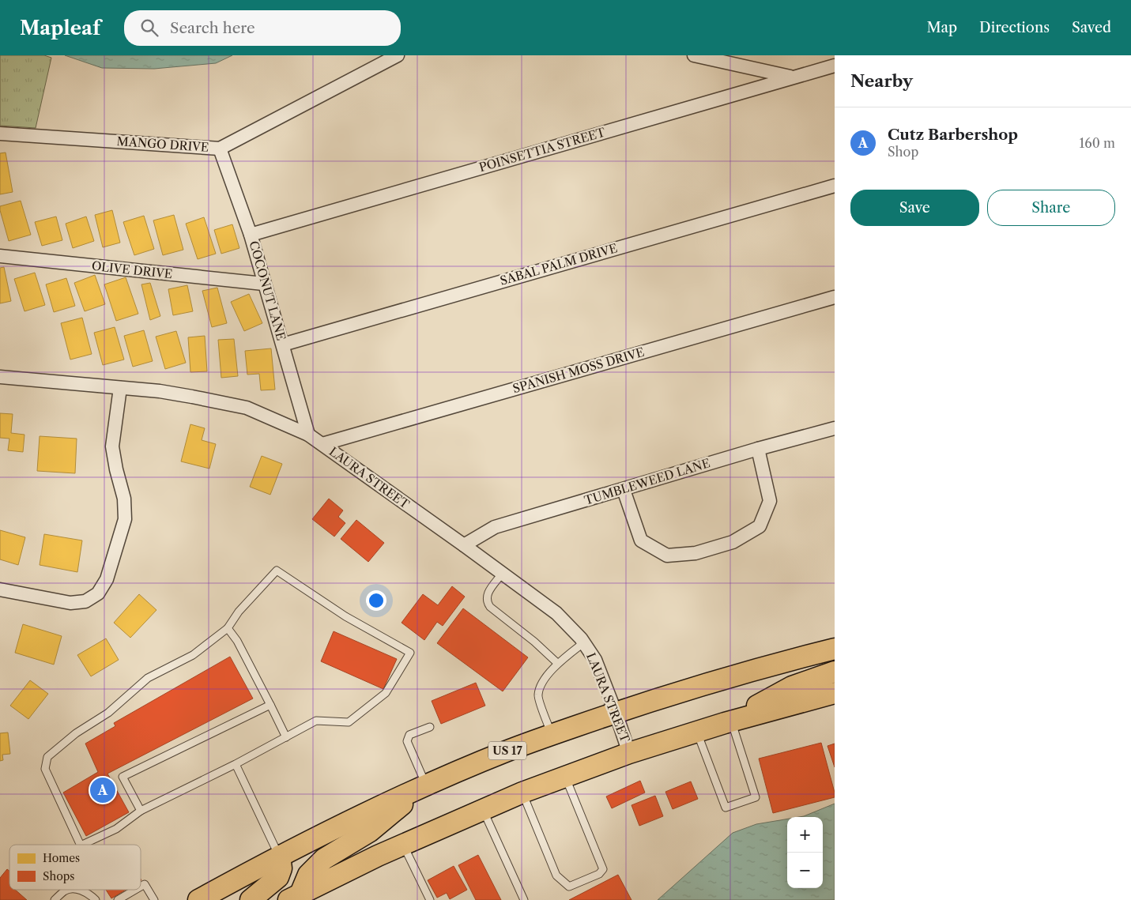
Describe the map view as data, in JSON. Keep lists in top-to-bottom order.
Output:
{
  "streets": {
    "main road": ["US 17"],
    "street": [
      "MANGO DRIVE",
      "POINSETTIA STREET",
      "SABAL PALM DRIVE",
      "OLIVE DRIVE",
      "COCONUT LANE",
      "SPANISH MOSS DRIVE",
      "LAURA STREET",
      "TUMBLEWEED LANE"
    ]
  },
  "crossings": [
    ["MANGO DRIVE", "COCONUT LANE"],
    ["POINSETTIA STREET", "COCONUT LANE"],
    ["SABAL PALM DRIVE", "COCONUT LANE"],
    ["OLIVE DRIVE", "COCONUT LANE"],
    ["COCONUT LANE", "LAURA STREET"],
    ["SPANISH MOSS DRIVE", "LAURA STREET"],
    ["LAURA STREET", "TUMBLEWEED LANE"],
    ["LAURA STREET", "US 17"]
  ],
  "legend": ["Homes", "Shops"],
  "page": {
    "header": "Mapleaf",
    "search": "Search here",
    "nav": ["Map", "Directions", "Saved"],
    "heading": "Nearby",
    "list": [
      {
        "mark": "A",
        "name": "Cutz Barbershop",
        "note": "Shop",
        "value": "160 m"
      }
    ],
    "buttons": ["Save", "Share"],
    "pins": "A",
    "map_buttons": ["+", "−"]
  }
}
